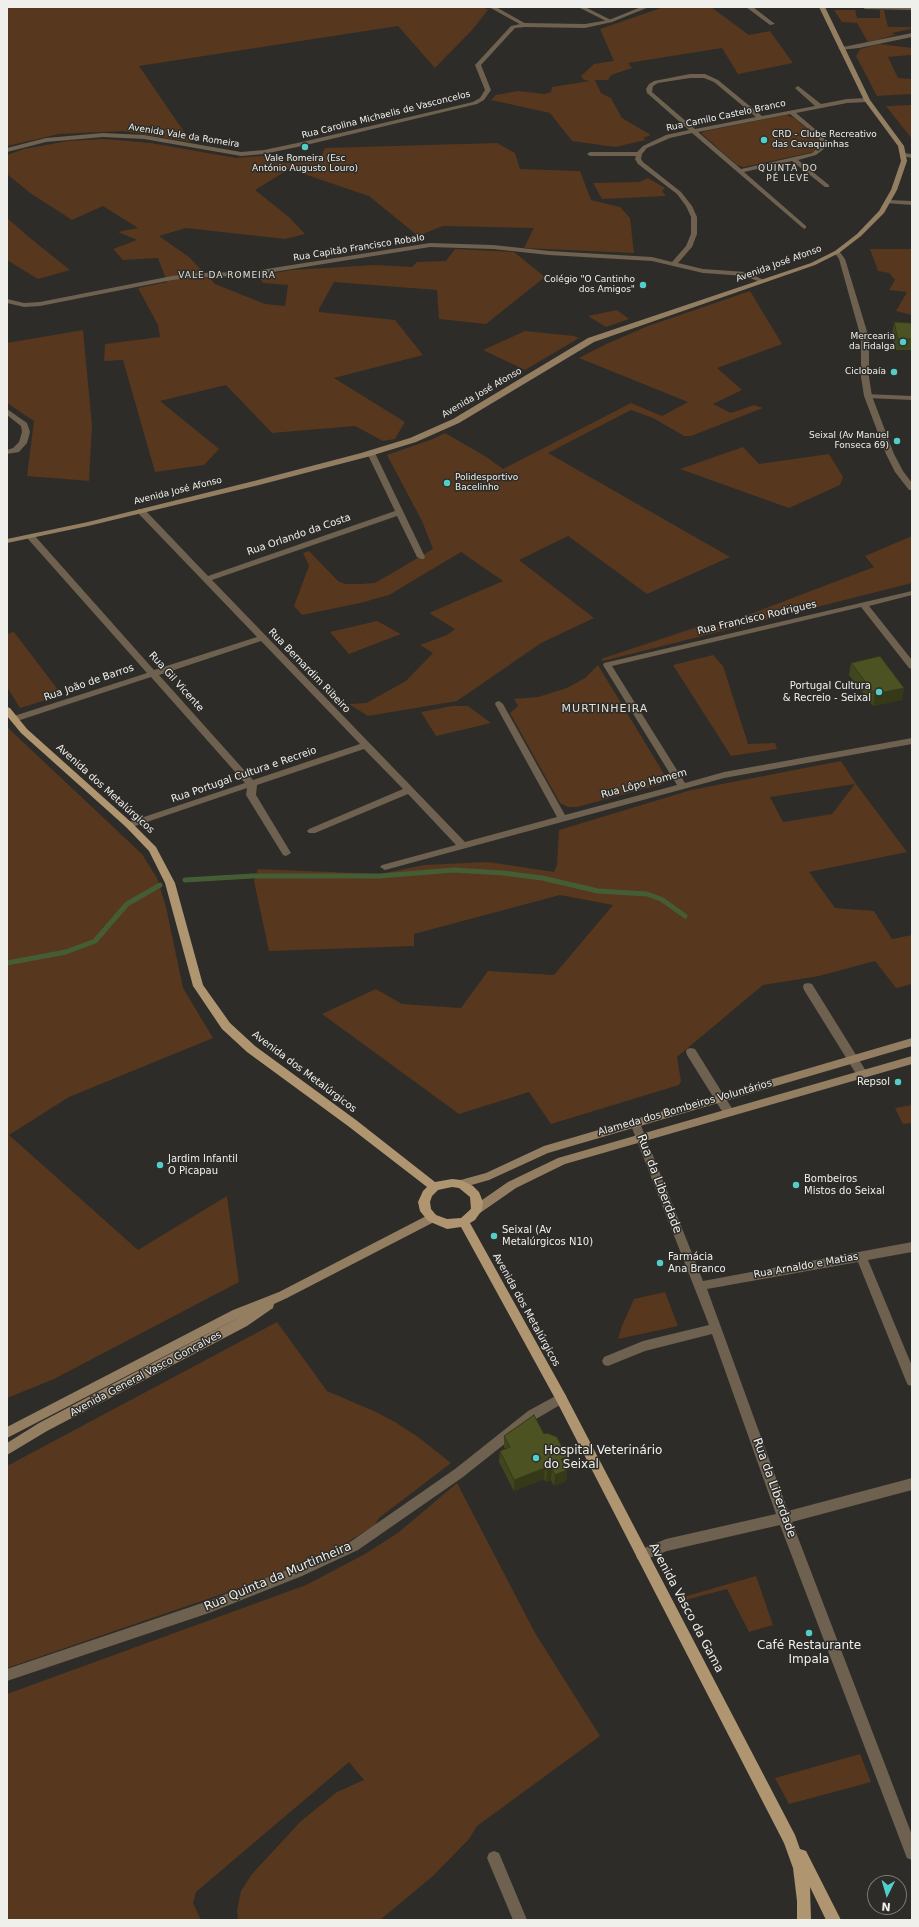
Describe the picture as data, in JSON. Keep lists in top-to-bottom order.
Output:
{
  "streets": {
    "main road": [
      "Avenida José Afonso",
      "Avenida dos Metalúrgicos",
      "Alameda dos Bombeiros Voluntários",
      "Avenida General Vasco Gonçalves",
      "Avenida Vasco da Gama"
    ],
    "street": [
      "Rua Carolina Michaelis de Vasconcelos",
      "Rua Camilo Castelo Branco",
      "Avenida Vale da Romeira",
      "Rua Capitão Francisco Robalo",
      "Rua Orlando da Costa",
      "Rua Francisco Rodrigues",
      "Rua Bernardim Ribeiro",
      "Rua Gil Vicente",
      "Rua João de Barros",
      "Rua Portugal Cultura e Recreio",
      "Rua Lôpo Homem",
      "Rua da Liberdade",
      "Rua Arnaldo e Matias",
      "Rua Quinta da Murtinheira"
    ]
  },
  "crossings": [
    ["Rua Carolina Michaelis de Vasconcelos", "Avenida Vale da Romeira"],
    ["Rua Capitão Francisco Robalo", "Avenida José Afonso"],
    ["Avenida José Afonso", "Rua Bernardim Ribeiro"],
    ["Avenida José Afonso", "Rua Gil Vicente"],
    ["Rua Orlando da Costa", "Rua Bernardim Ribeiro"],
    ["Rua Francisco Rodrigues", "Rua Lôpo Homem"],
    ["Rua Bernardim Ribeiro", "Rua João de Barros"],
    ["Rua Bernardim Ribeiro", "Rua Portugal Cultura e Recreio"],
    ["Rua Bernardim Ribeiro", "Rua Lôpo Homem"],
    ["Rua Gil Vicente", "Rua João de Barros"],
    ["Rua Gil Vicente", "Rua Portugal Cultura e Recreio"],
    ["Rua João de Barros", "Avenida dos Metalúrgicos"],
    ["Rua Portugal Cultura e Recreio", "Avenida dos Metalúrgicos"],
    ["Avenida dos Metalúrgicos", "Alameda dos Bombeiros Voluntários"],
    ["Avenida dos Metalúrgicos", "Avenida General Vasco Gonçalves"],
    ["Avenida dos Metalúrgicos", "Rua Quinta da Murtinheira"],
    ["Avenida dos Metalúrgicos", "Avenida Vasco da Gama"],
    ["Alameda dos Bombeiros Voluntários", "Rua da Liberdade"],
    ["Alameda dos Bombeiros Voluntários", "Avenida General Vasco Gonçalves"],
    ["Rua da Liberdade", "Rua Arnaldo e Matias"],
    ["Rua Quinta da Murtinheira", "Avenida Vasco da Gama"]
  ],
  "districts": ["QUINTA DO PÉ LEVE", "VALE DA ROMEIRA", "MURTINHEIRA"],
  "places": [
    "CRD - Clube Recreativo das Cavaquinhas",
    "Vale Romeira (Esc António Augusto Louro)",
    "Colégio \"O Cantinho dos Amigos\"",
    "Mercearia da Fidalga",
    "Ciclobaía",
    "Seixal (Av Manuel Fonseca 69)",
    "Polidesportivo Bacelinho",
    "Portugal Cultura & Recreio - Seixal",
    "Repsol",
    "Jardim Infantil O Picapau",
    "Bombeiros Mistos do Seixal",
    "Seixal (Av Metalúrgicos N10)",
    "Farmácia Ana Branco",
    "Hospital Veterinário do Seixal",
    "Café Restaurante Impala"
  ],
  "north": "bottom"
}
